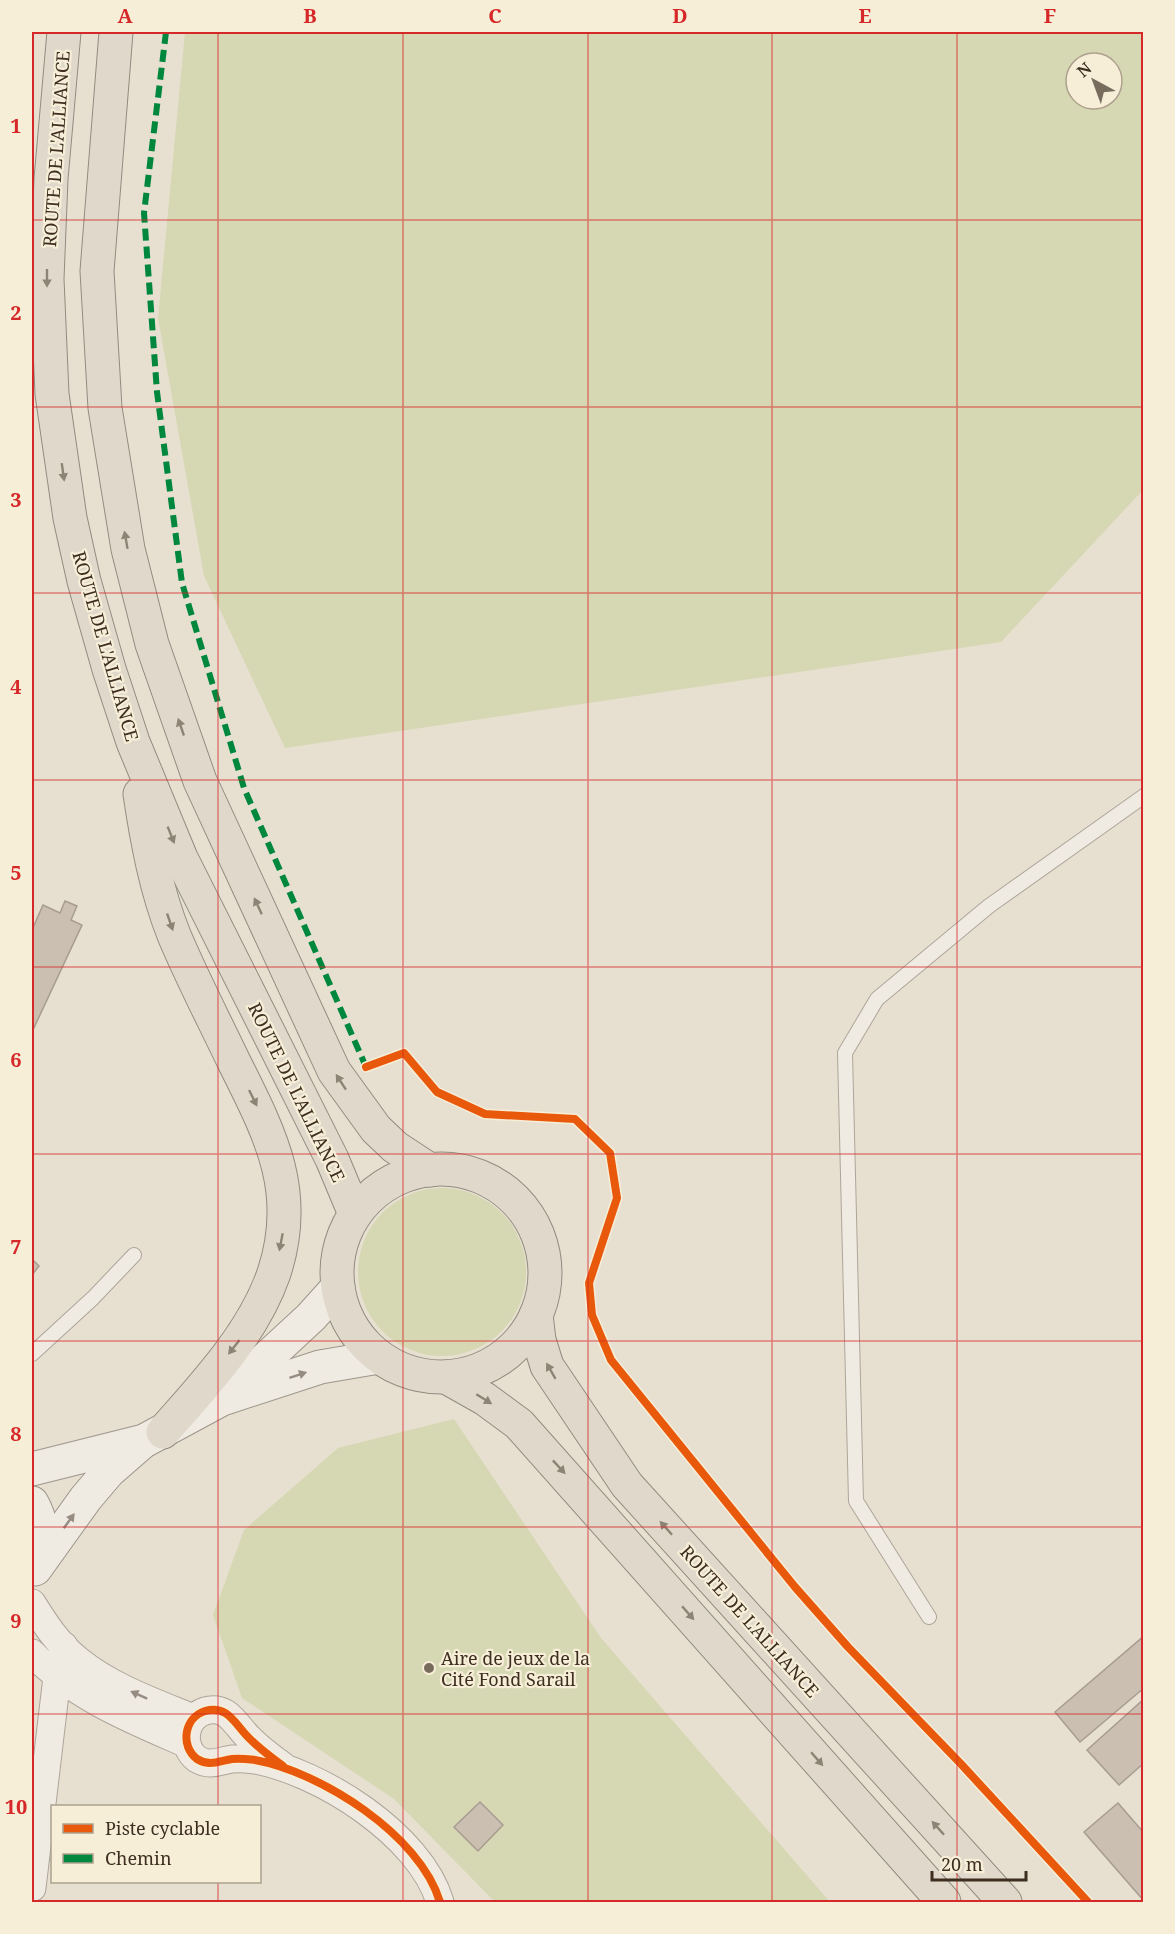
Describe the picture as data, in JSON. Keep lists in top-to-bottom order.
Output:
{
  "streets": {
    "highway": ["ROUTE DE L'ALLIANCE"]
  },
  "places": ["Aire de jeux de la Cité Fond Sarail"],
  "legend": ["Piste cyclable", "Chemin"],
  "scale_bar": "20 m",
  "north": "top left",
  "grid": {
    "columns": [
      "A",
      "B",
      "C",
      "D",
      "E",
      "F"
    ],
    "rows": [
      "1",
      "2",
      "3",
      "4",
      "5",
      "6",
      "7",
      "8",
      "9",
      "10"
    ]
  }
}
